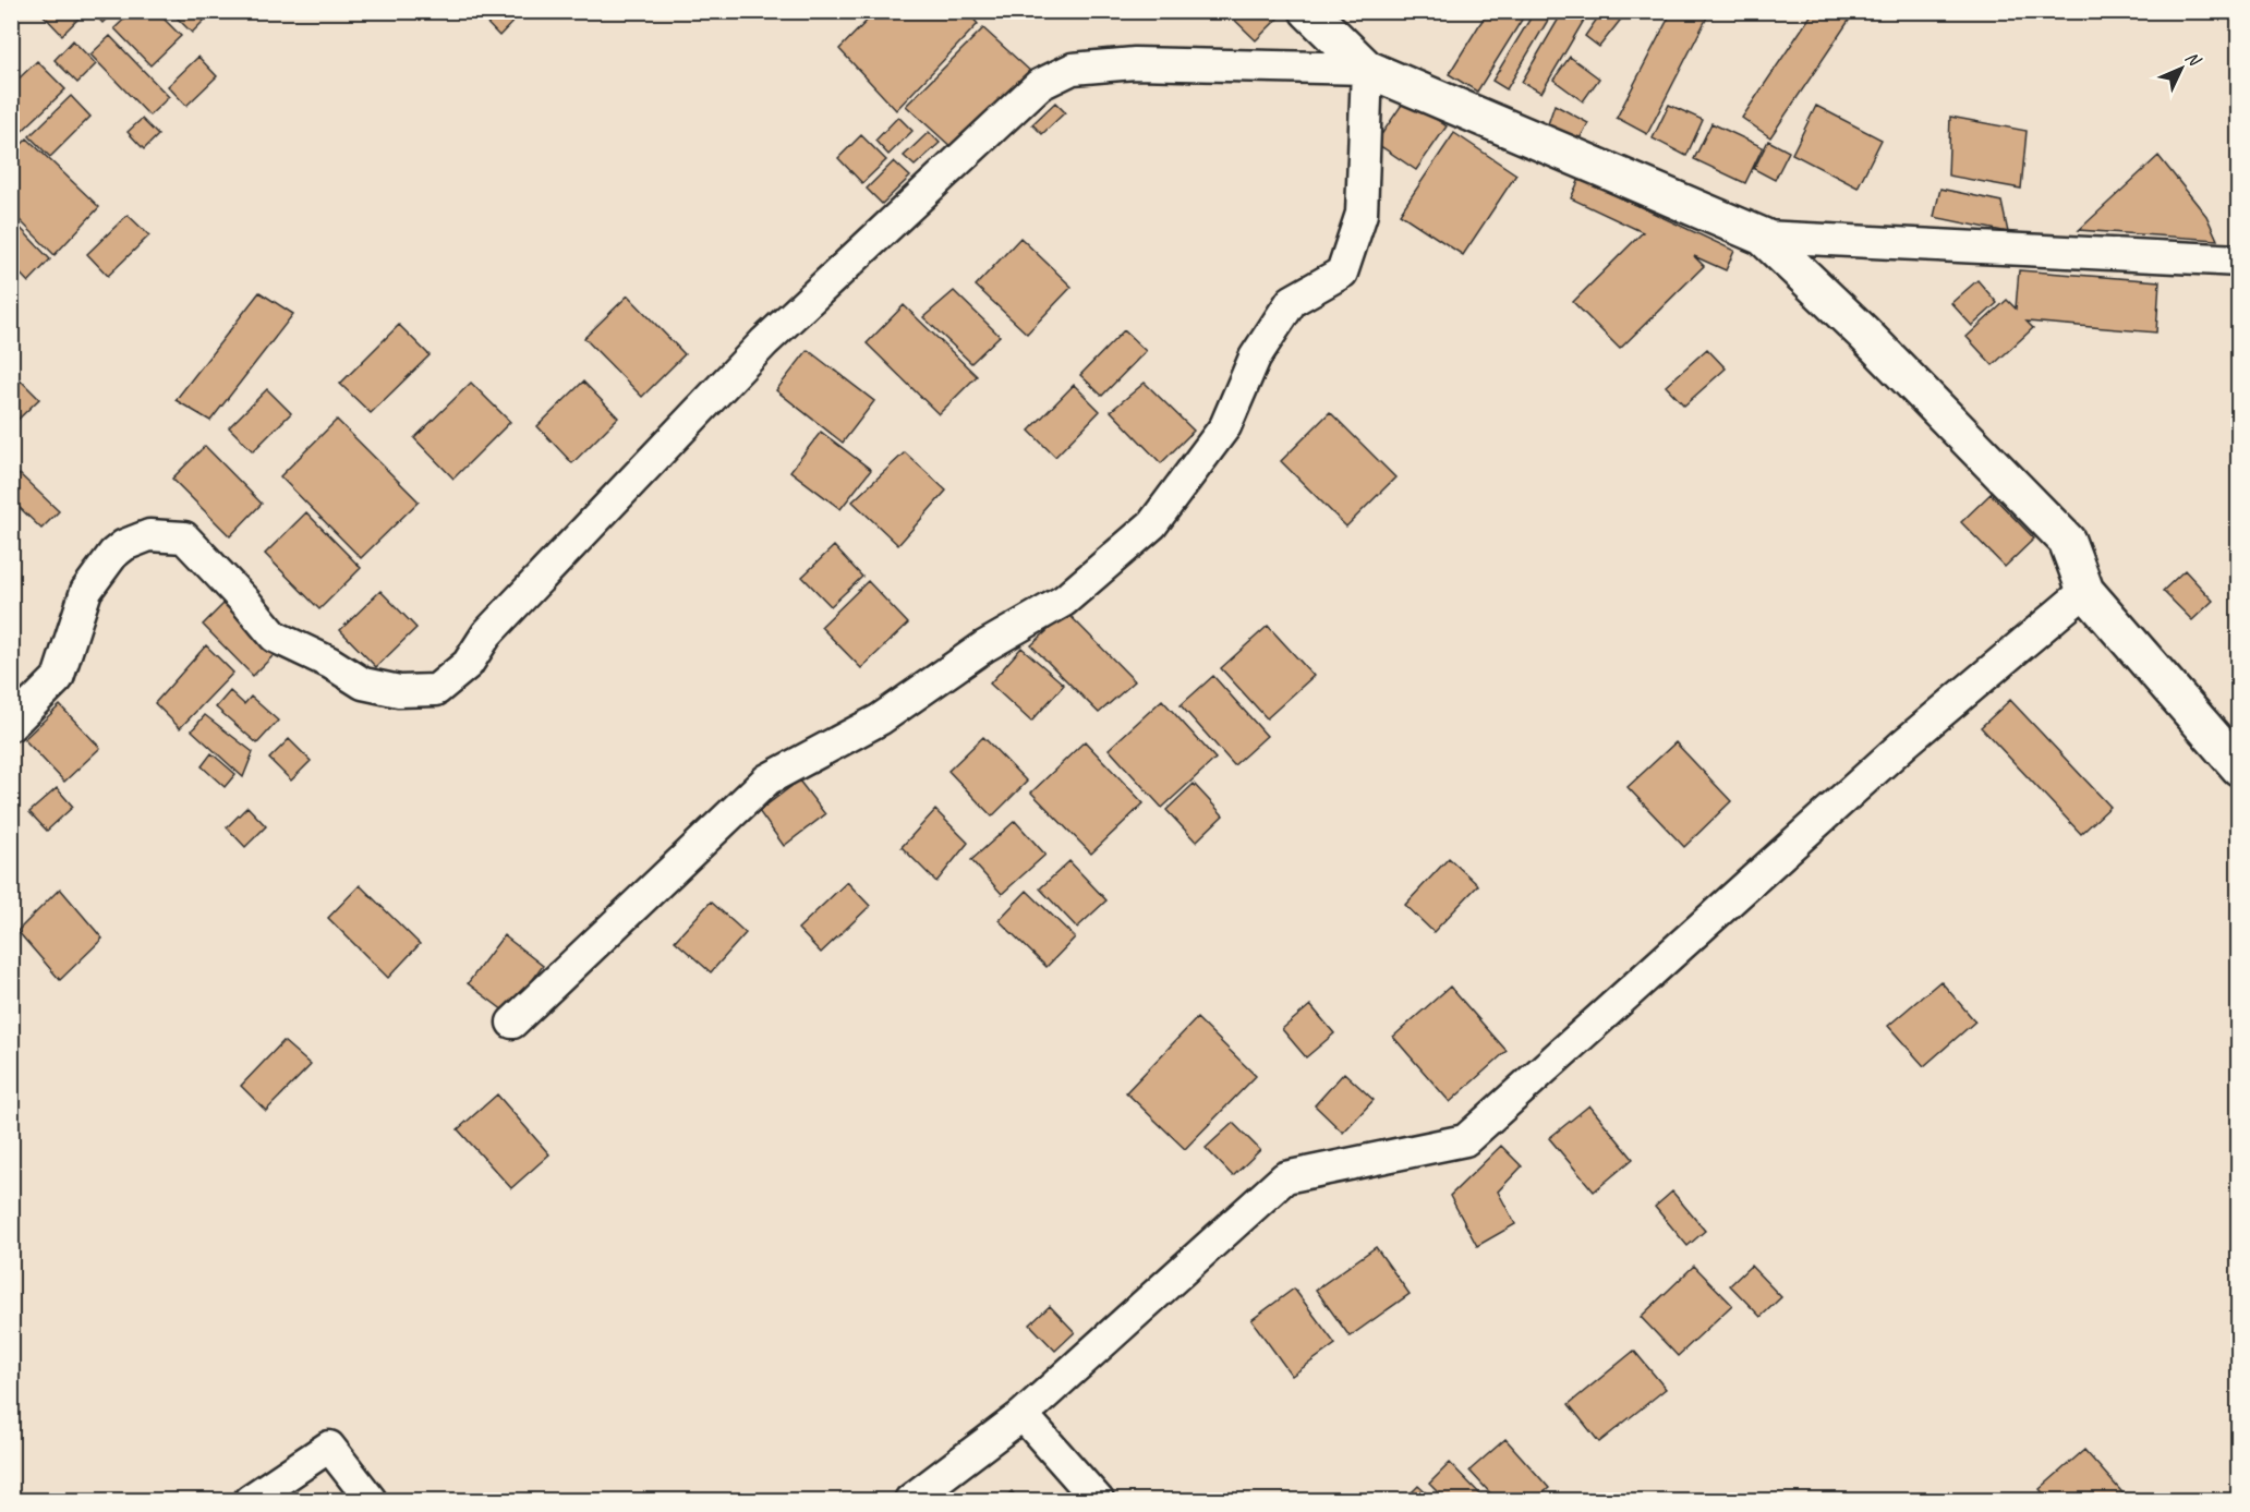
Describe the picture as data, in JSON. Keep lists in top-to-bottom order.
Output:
{
  "north": "top right"
}
